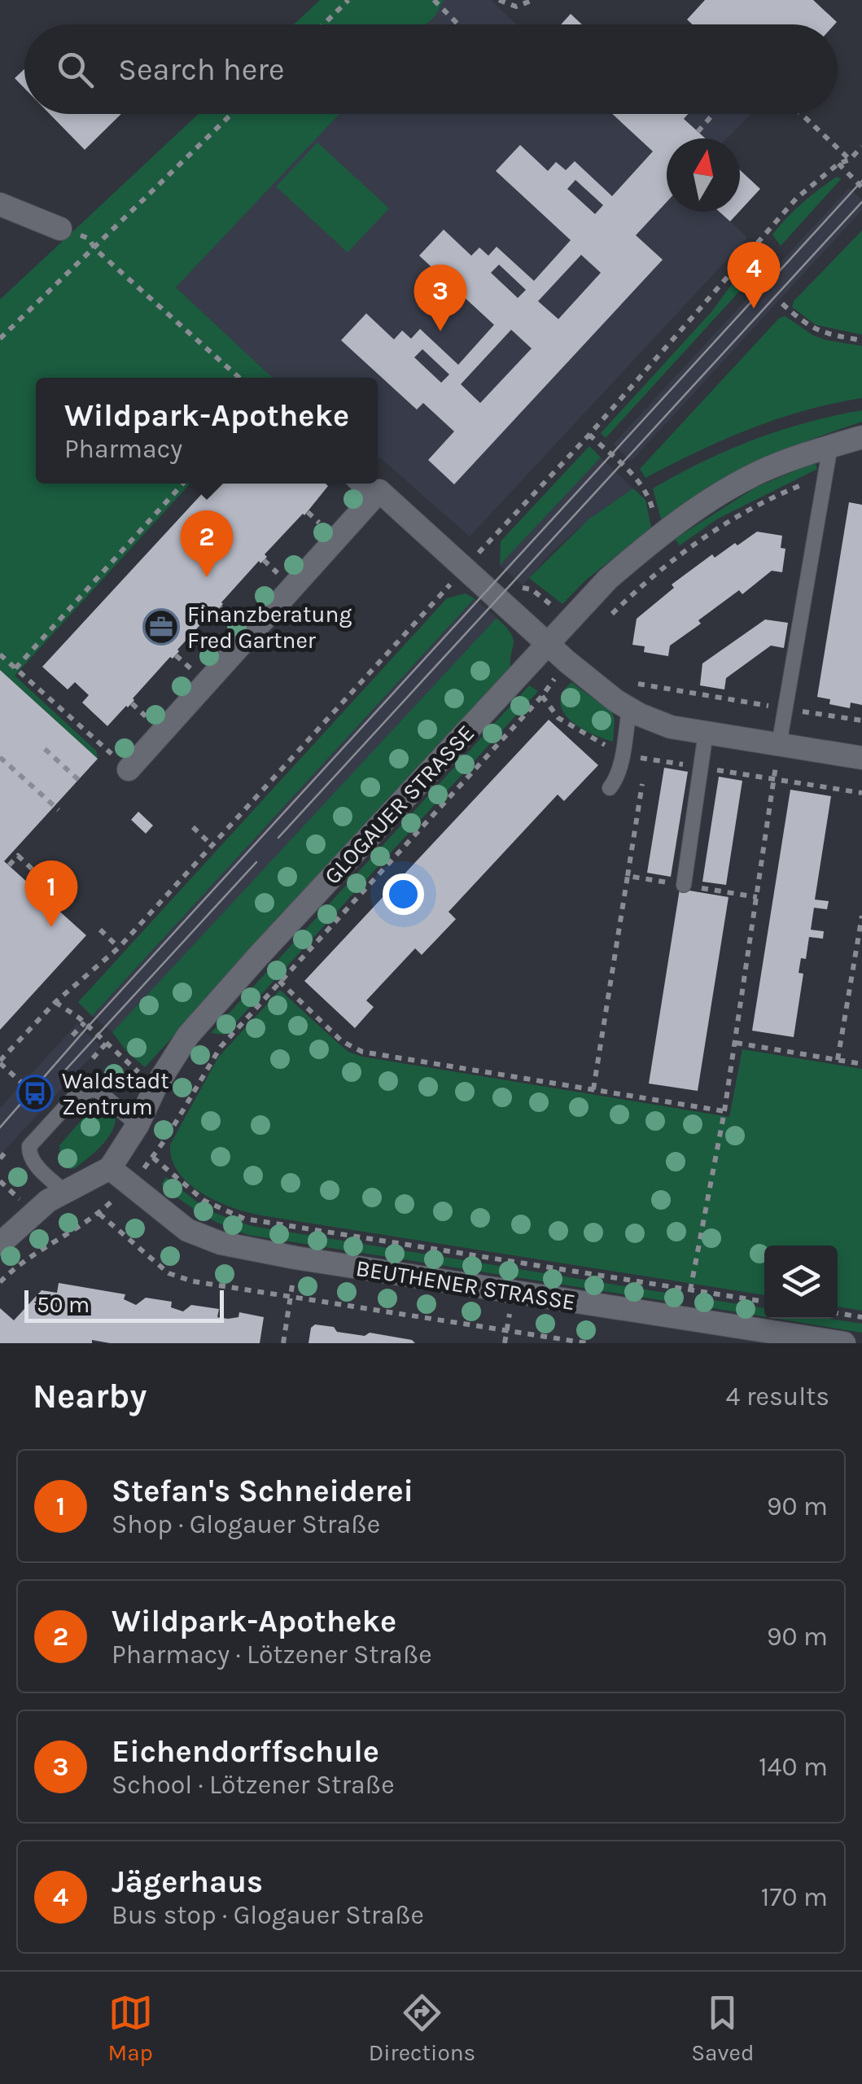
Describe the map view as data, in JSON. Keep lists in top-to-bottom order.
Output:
{
  "streets": {
    "street": ["GLOGAUER STRASSE", "BEUTHENER STRASSE"]
  },
  "crossings": [
    ["GLOGAUER STRASSE", "BEUTHENER STRASSE"]
  ],
  "places": {
    "office": ["Finanzberatung Fred Gartner"],
    "bus stop": ["Waldstadt Zentrum"]
  },
  "scale_bar": "50 m",
  "north": "top",
  "page": {
    "search": "Search here",
    "pins": [
      "4",
      "3",
      "2",
      "1"
    ],
    "popup": ["Wildpark-Apotheke", "Pharmacy"],
    "scale": "50 m",
    "heading": ["Nearby", "4 results"],
    "list": [
      {
        "mark": "1",
        "name": "Stefan's Schneiderei",
        "note": "Shop · Glogauer Straße",
        "value": "90 m"
      },
      {
        "mark": "2",
        "name": "Wildpark-Apotheke",
        "note": "Pharmacy · Lötzener Straße",
        "value": "90 m"
      },
      {
        "mark": "3",
        "name": "Eichendorffschule",
        "note": "School · Lötzener Straße",
        "value": "140 m"
      },
      {
        "mark": "4",
        "name": "Jägerhaus",
        "note": "Bus stop · Glogauer Straße",
        "value": "170 m"
      }
    ],
    "nav": ["Map", "Directions", "Saved"]
  }
}
